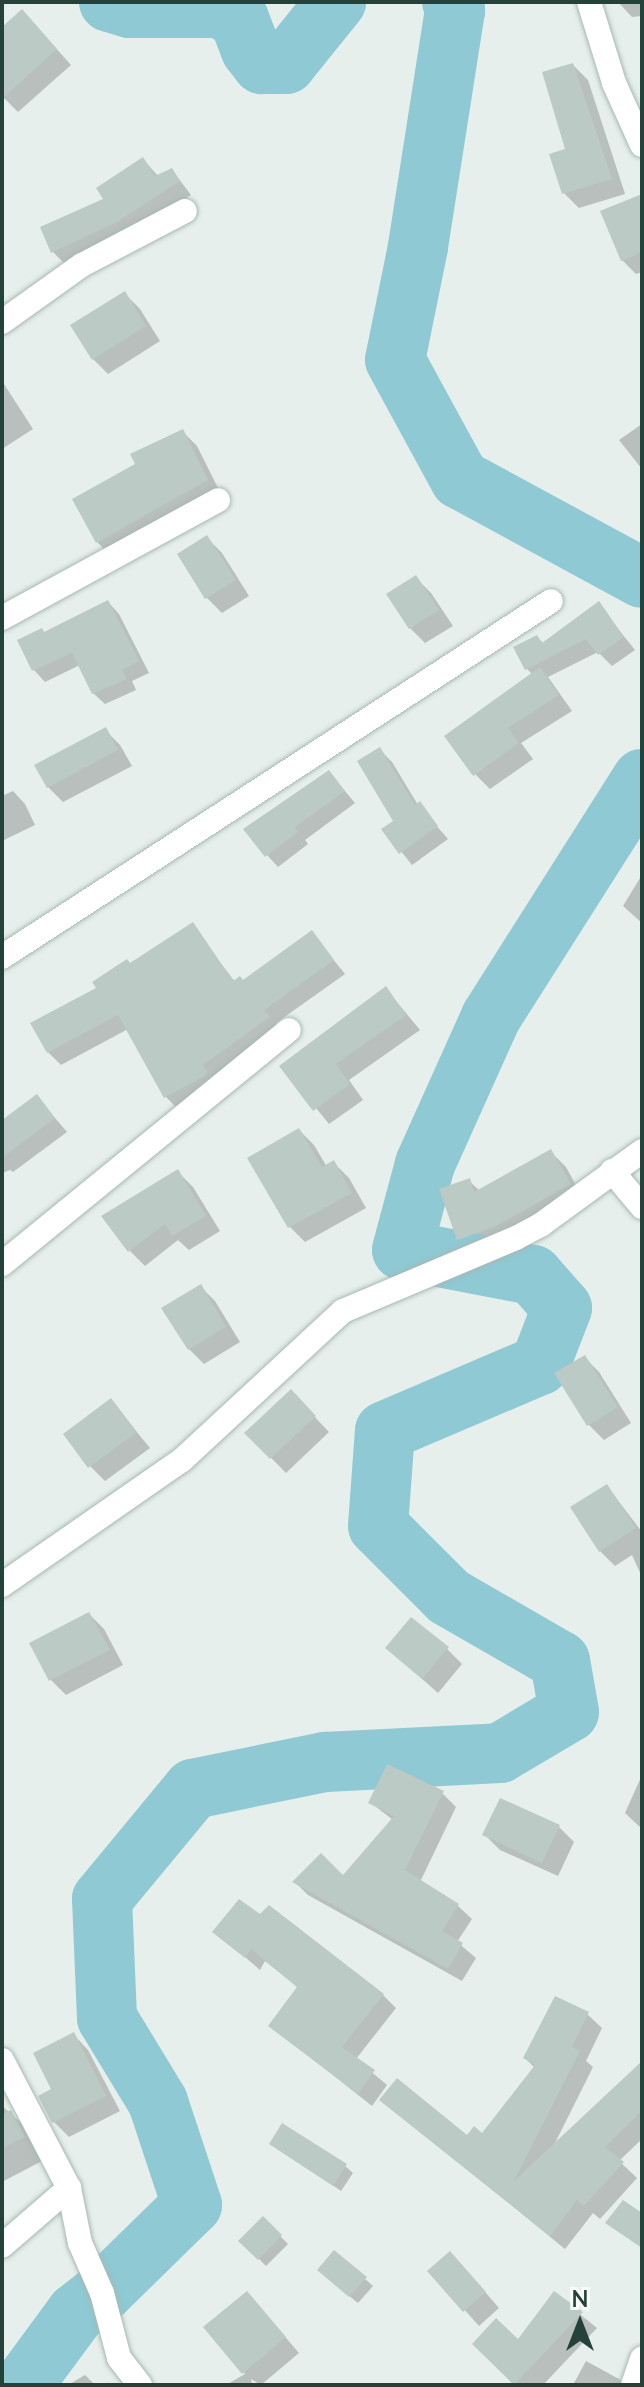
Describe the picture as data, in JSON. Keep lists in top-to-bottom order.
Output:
{
  "north": "top"
}
